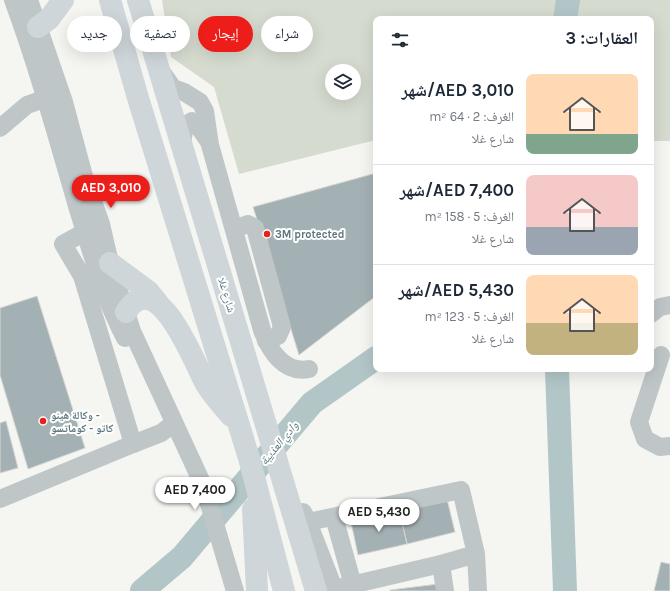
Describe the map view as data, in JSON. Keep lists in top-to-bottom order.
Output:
{
  "streets": {
    "main road": ["شارع غلا"]
  },
  "water": ["وادي العذيبة"],
  "places": ["3M protected", "وكالة هينو - كاتو - كوماتسو"],
  "page": {
    "chip": [
      "شراء",
      "إيجار",
      "تصفية",
      "جديد"
    ],
    "heading": "العقارات: 3",
    "list": [
      {
        "name": "AED 3,010/شهر",
        "note": "الغرف: 2 · 64 m² · شارع غلا"
      },
      {
        "name": "AED 7,400/شهر",
        "note": "الغرف: 5 · 158 m² · شارع غلا"
      },
      {
        "name": "AED 5,430/شهر",
        "note": "الغرف: 5 · 123 m² · شارع غلا"
      }
    ],
    "price": ["AED 3,010", "AED 7,400", "AED 5,430"]
  }
}
